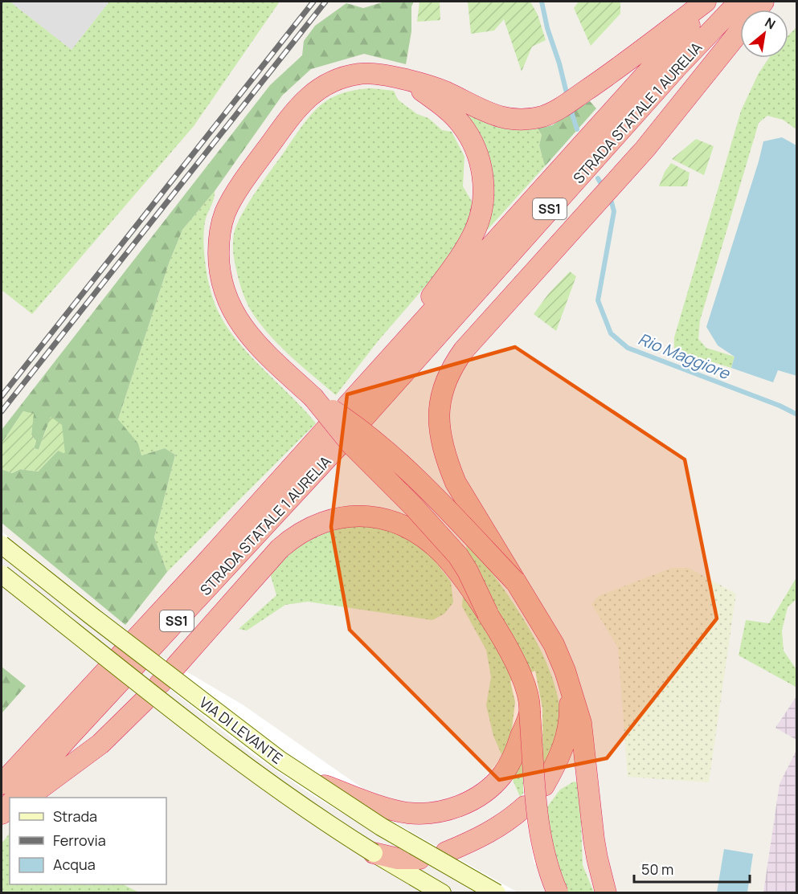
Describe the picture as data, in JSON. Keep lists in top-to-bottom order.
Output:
{
  "streets": {
    "highway": ["STRADA STATALE 1 AURELIA", "SS1"],
    "main road": ["VIA DI LEVANTE"]
  },
  "water": ["Rio Maggiore"],
  "legend": ["Strada", "Ferrovia", "Acqua"],
  "scale_bar": "50 m",
  "north": "top right"
}
